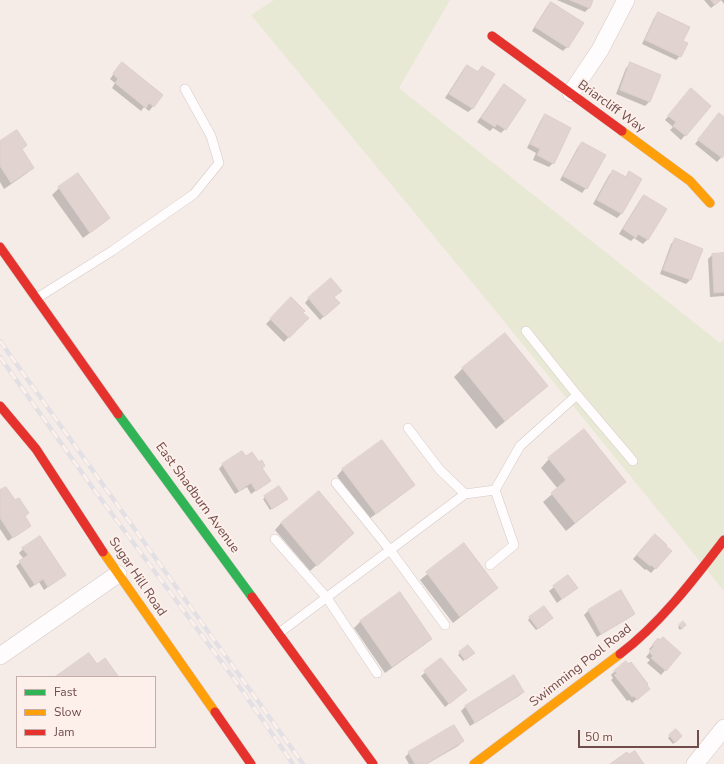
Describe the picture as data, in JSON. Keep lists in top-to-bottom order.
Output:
{
  "streets": {
    "street": [
      "Briarcliff Way",
      "East Shadburn Avenue",
      "Sugar Hill Road",
      "Swimming Pool Road"
    ]
  },
  "legend": ["Fast", "Slow", "Jam"],
  "scale_bar": "50 m"
}
